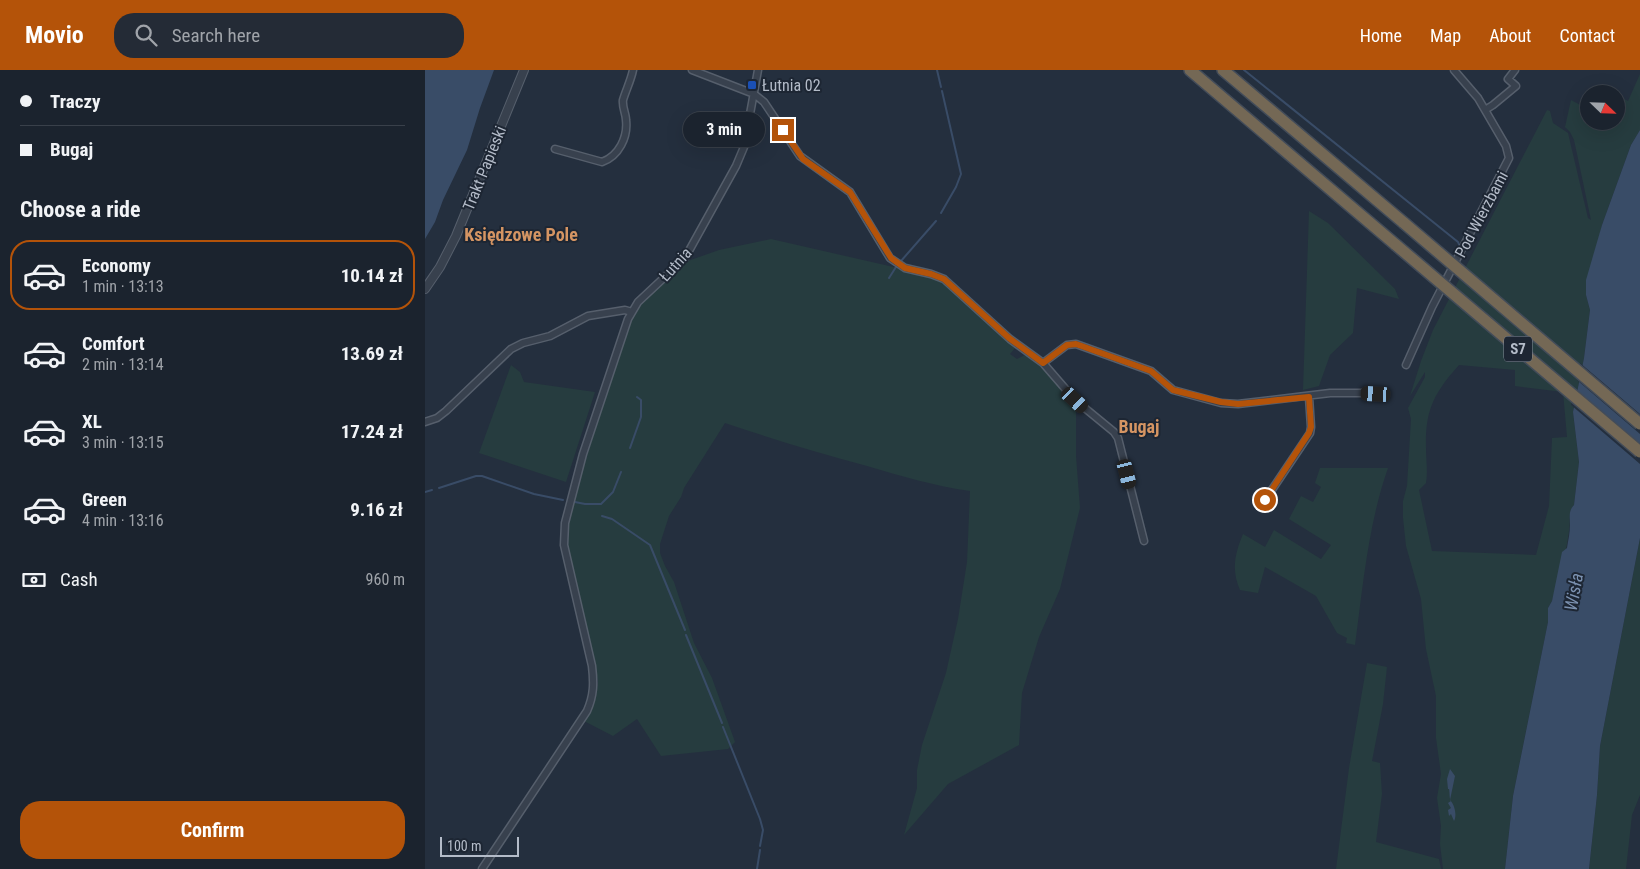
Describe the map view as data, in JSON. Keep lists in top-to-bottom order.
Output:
{
  "streets": {
    "highway": ["S7"],
    "street": ["Trakt Papieski", "Pod Wierzbami", "Łutnia"]
  },
  "districts": ["Księdzowe Pole", "Bugaj"],
  "water": ["Wisła"],
  "places": {
    "transit": ["Łutnia 02"]
  },
  "scale_bar": "100 m",
  "north": "bottom right",
  "page": {
    "header": "Movio",
    "search": "Search here",
    "nav": [
      "Home",
      "Map",
      "About",
      "Contact"
    ],
    "banner": ["Traczy", "Bugaj"],
    "bubble": "3 min",
    "heading": "Choose a ride",
    "list": [
      {
        "name": "Economy",
        "note": "1 min · 13:13",
        "value": "10.14 zł"
      },
      {
        "name": "Comfort",
        "note": "2 min · 13:14",
        "value": "13.69 zł"
      },
      {
        "name": "XL",
        "note": "3 min · 13:15",
        "value": "17.24 zł"
      },
      {
        "name": "Green",
        "note": "4 min · 13:16",
        "value": "9.16 zł"
      }
    ],
    "pay": ["Cash", "960 m"],
    "buttons": "Confirm",
    "scale": "100 m"
  }
}
